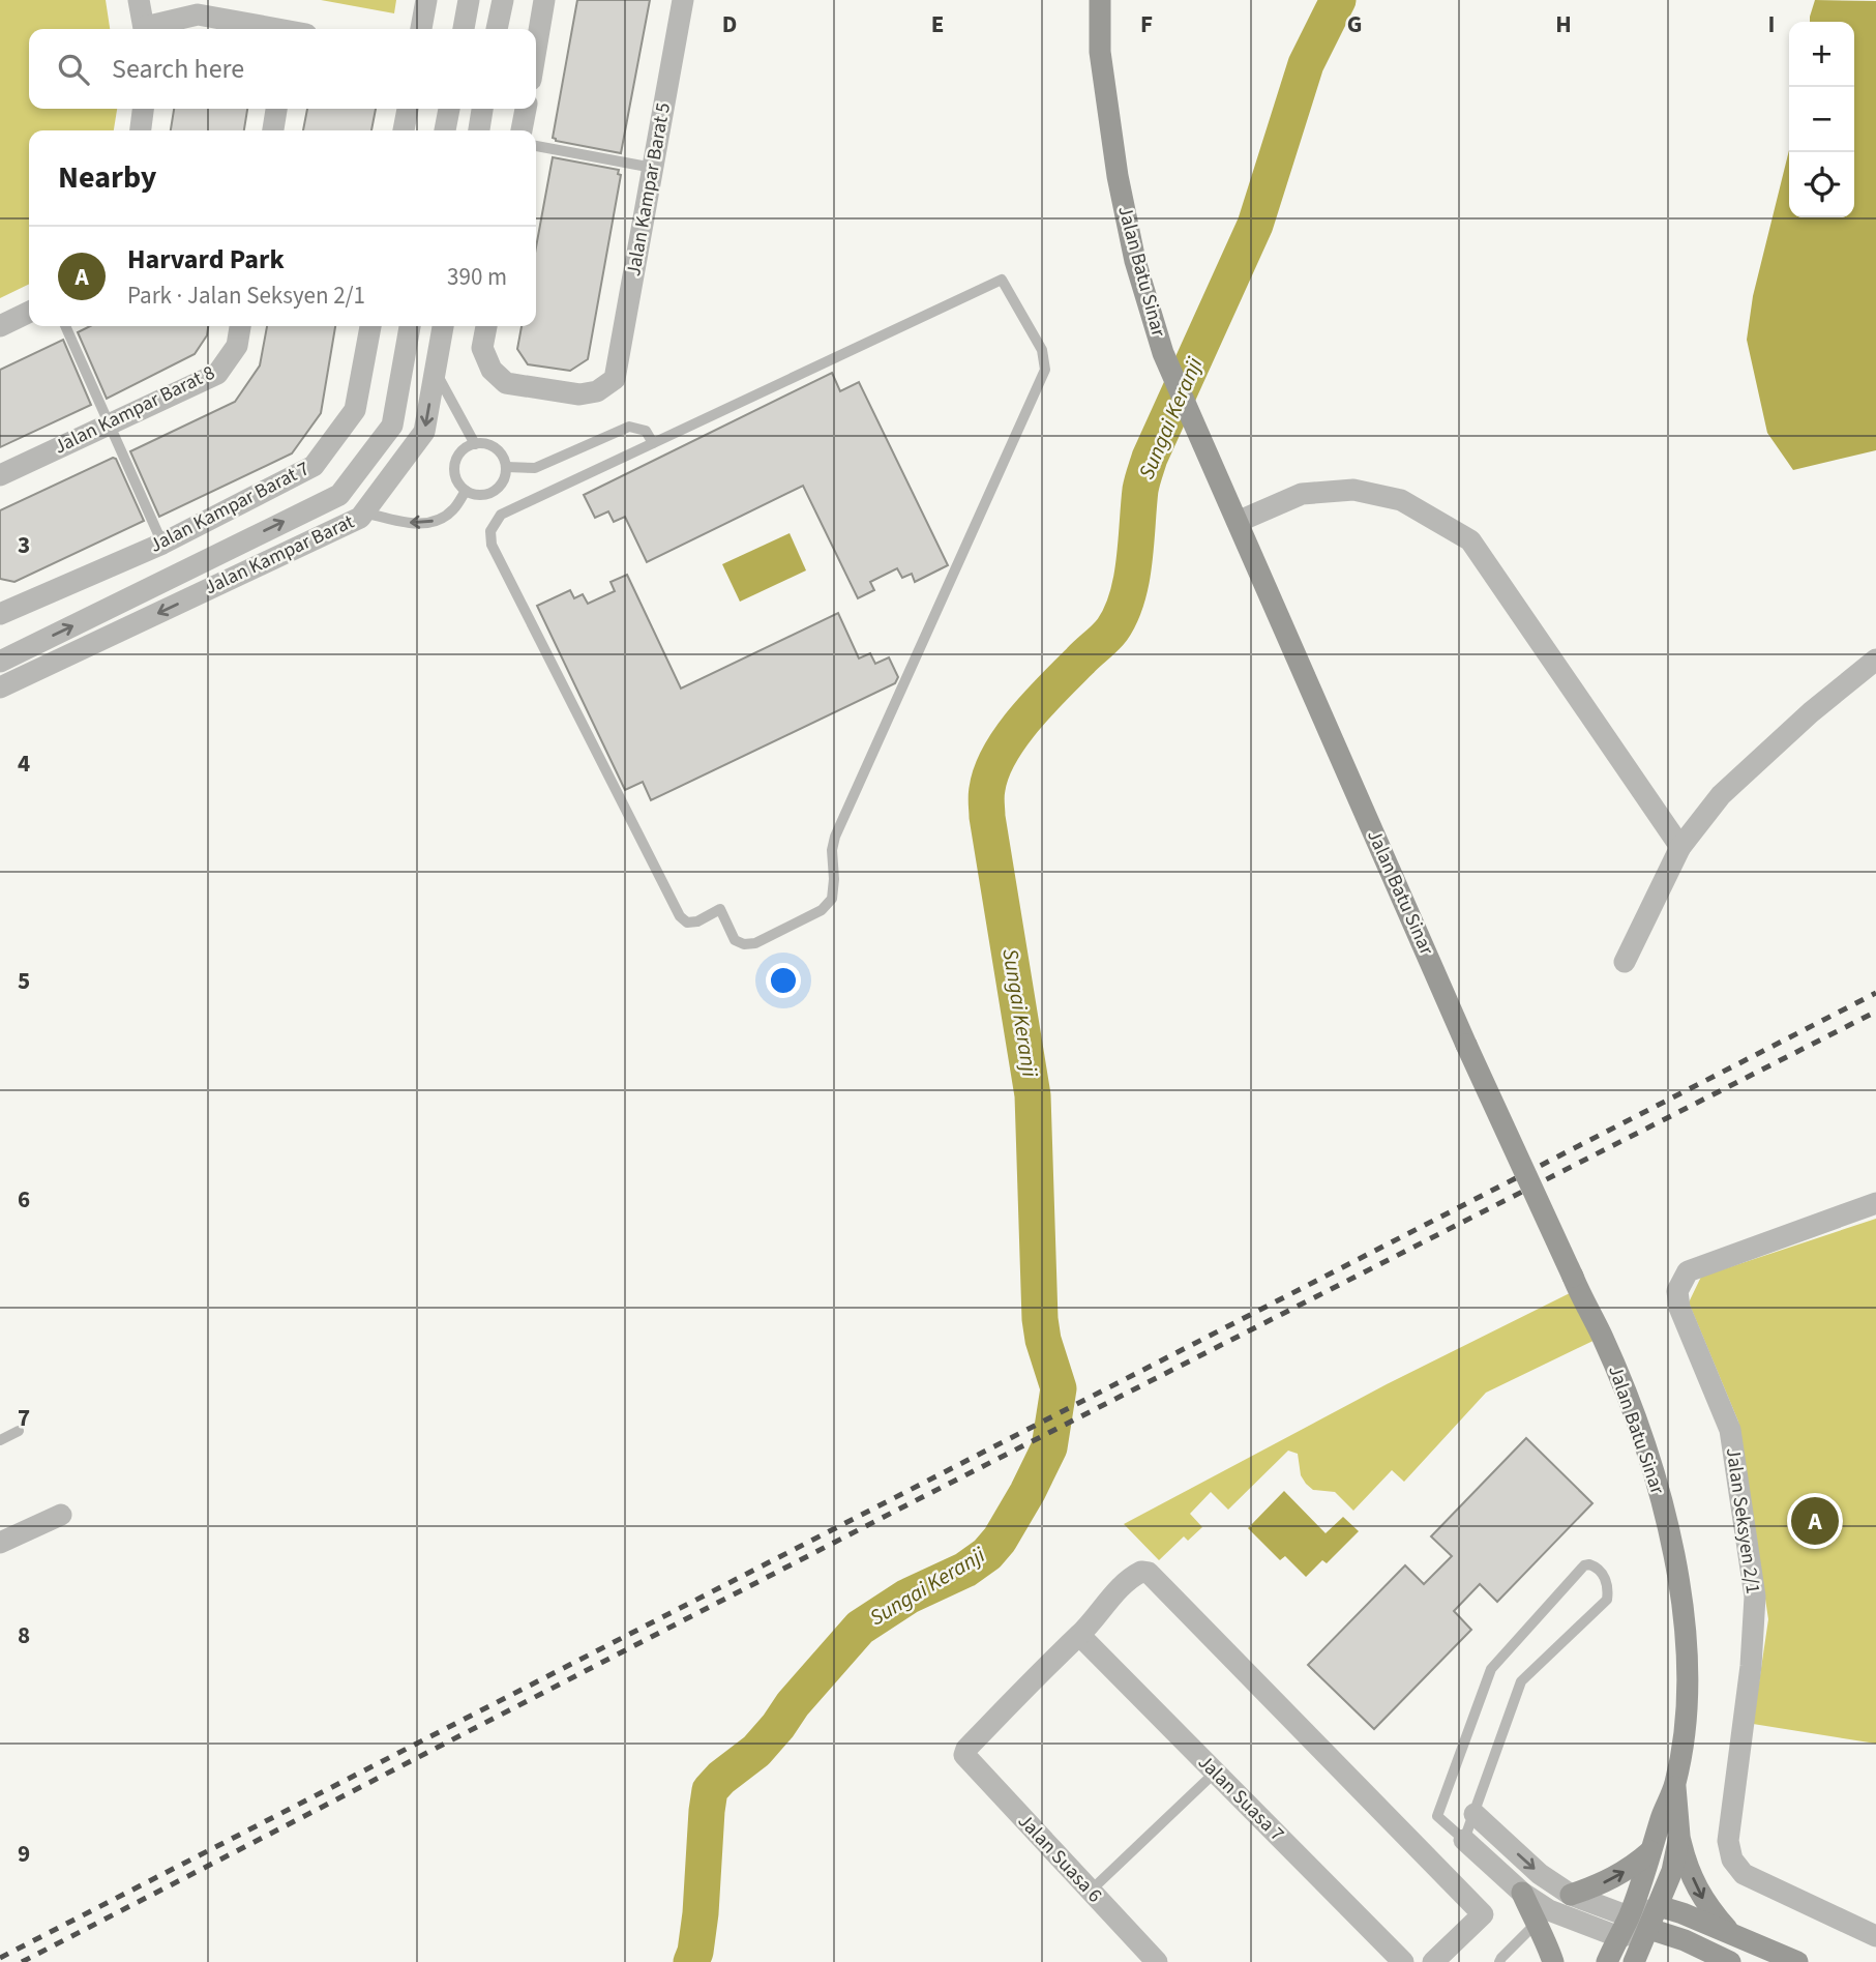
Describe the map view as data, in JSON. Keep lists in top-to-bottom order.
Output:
{
  "streets": {
    "street": [
      "Jalan Kampar Barat 5",
      "Jalan Batu Sinar",
      "Jalan Kampar Barat 8",
      "Jalan Kampar Barat 7",
      "Jalan Kampar Barat",
      "Jalan Seksyen 2/1",
      "Jalan Suasa 7",
      "Jalan Suasa 6"
    ]
  },
  "crossings": [
    ["Jalan Suasa 7", "Jalan Suasa 6"]
  ],
  "water": ["Sungai Keranji"],
  "page": {
    "map_buttons": ["+", "−"],
    "search": "Search here",
    "heading": "Nearby",
    "list": [
      {
        "mark": "A",
        "name": "Harvard Park",
        "note": "Park · Jalan Seksyen 2/1",
        "value": "390 m"
      }
    ],
    "pins": "A"
  },
  "grid": {
    "columns": [
      "D",
      "E",
      "F",
      "G",
      "H",
      "I"
    ],
    "rows": [
      "3",
      "4",
      "5",
      "6",
      "7",
      "8",
      "9"
    ]
  }
}
